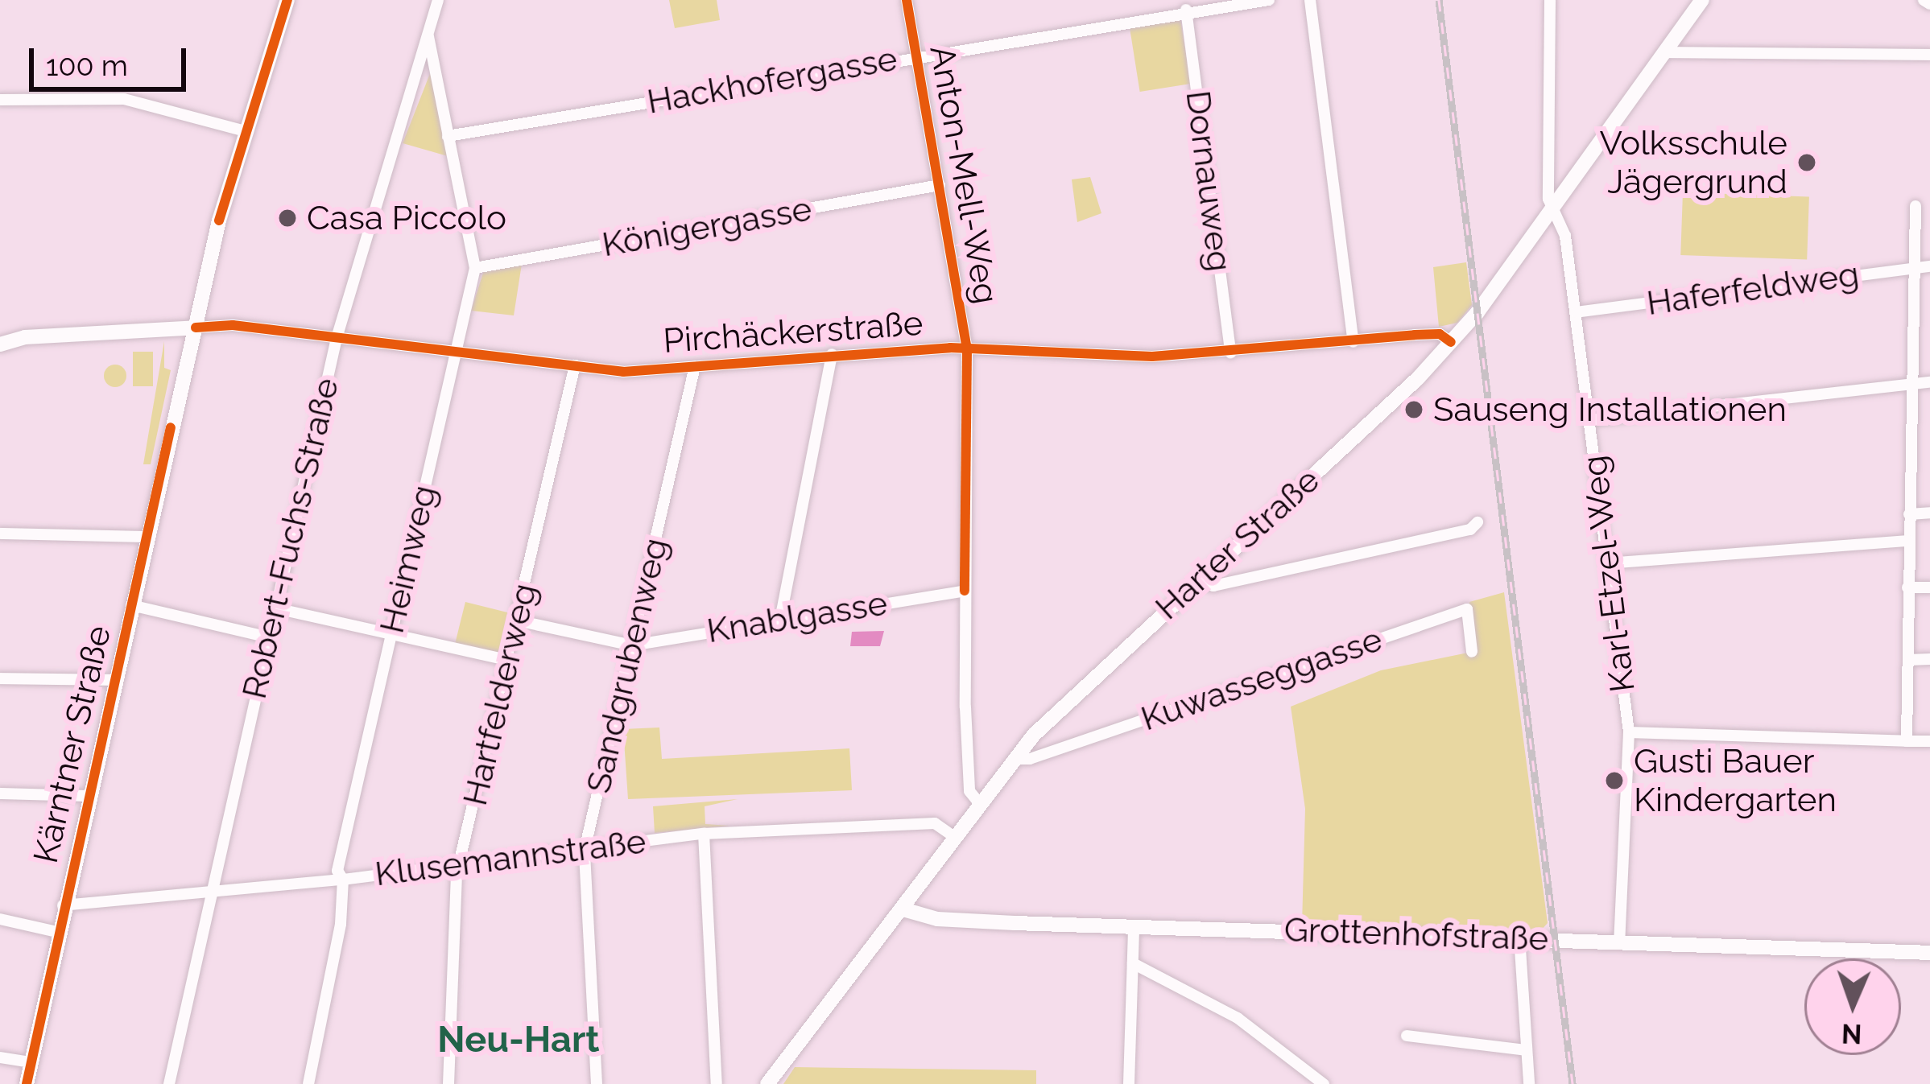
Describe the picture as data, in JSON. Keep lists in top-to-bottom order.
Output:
{
  "streets": {
    "main road": ["Harter Straße", "Kärntner Straße", "Grottenhofstraße"],
    "street": [
      "Hackhofergasse",
      "Anton-Mell-Weg",
      "Dornauweg",
      "Königergasse",
      "Haferfeldweg",
      "Pirchäckerstraße",
      "Robert-Fuchs-Straße",
      "Heimweg",
      "Karl-Etzel-Weg",
      "Knablgasse",
      "Sandgrubenweg",
      "Kuwasseggasse",
      "Hartfelderweg",
      "Klusemannstraße"
    ]
  },
  "crossings": [
    ["Hackhofergasse", "Anton-Mell-Weg"],
    ["Hackhofergasse", "Dornauweg"],
    ["Hackhofergasse", "Heimweg"],
    ["Anton-Mell-Weg", "Königergasse"],
    ["Anton-Mell-Weg", "Pirchäckerstraße"],
    ["Anton-Mell-Weg", "Harter Straße"],
    ["Anton-Mell-Weg", "Knablgasse"],
    ["Dornauweg", "Pirchäckerstraße"],
    ["Königergasse", "Heimweg"],
    ["Haferfeldweg", "Karl-Etzel-Weg"],
    ["Pirchäckerstraße", "Robert-Fuchs-Straße"],
    ["Pirchäckerstraße", "Harter Straße"],
    ["Pirchäckerstraße", "Heimweg"],
    ["Pirchäckerstraße", "Sandgrubenweg"],
    ["Pirchäckerstraße", "Hartfelderweg"],
    ["Pirchäckerstraße", "Kärntner Straße"],
    ["Robert-Fuchs-Straße", "Heimweg"],
    ["Robert-Fuchs-Straße", "Klusemannstraße"],
    ["Harter Straße", "Karl-Etzel-Weg"],
    ["Harter Straße", "Kuwasseggasse"],
    ["Harter Straße", "Klusemannstraße"],
    ["Harter Straße", "Grottenhofstraße"],
    ["Heimweg", "Klusemannstraße"],
    ["Karl-Etzel-Weg", "Grottenhofstraße"],
    ["Knablgasse", "Sandgrubenweg"],
    ["Knablgasse", "Hartfelderweg"],
    ["Sandgrubenweg", "Klusemannstraße"],
    ["Hartfelderweg", "Klusemannstraße"],
    ["Kärntner Straße", "Klusemannstraße"]
  ],
  "districts": ["Neu-Hart"],
  "places": [
    "Volksschule Jägergrund",
    "Casa Piccolo",
    "Sauseng Installationen",
    "Gusti Bauer Kindergarten"
  ],
  "scale_bar": "100 m",
  "north": "bottom"
}
